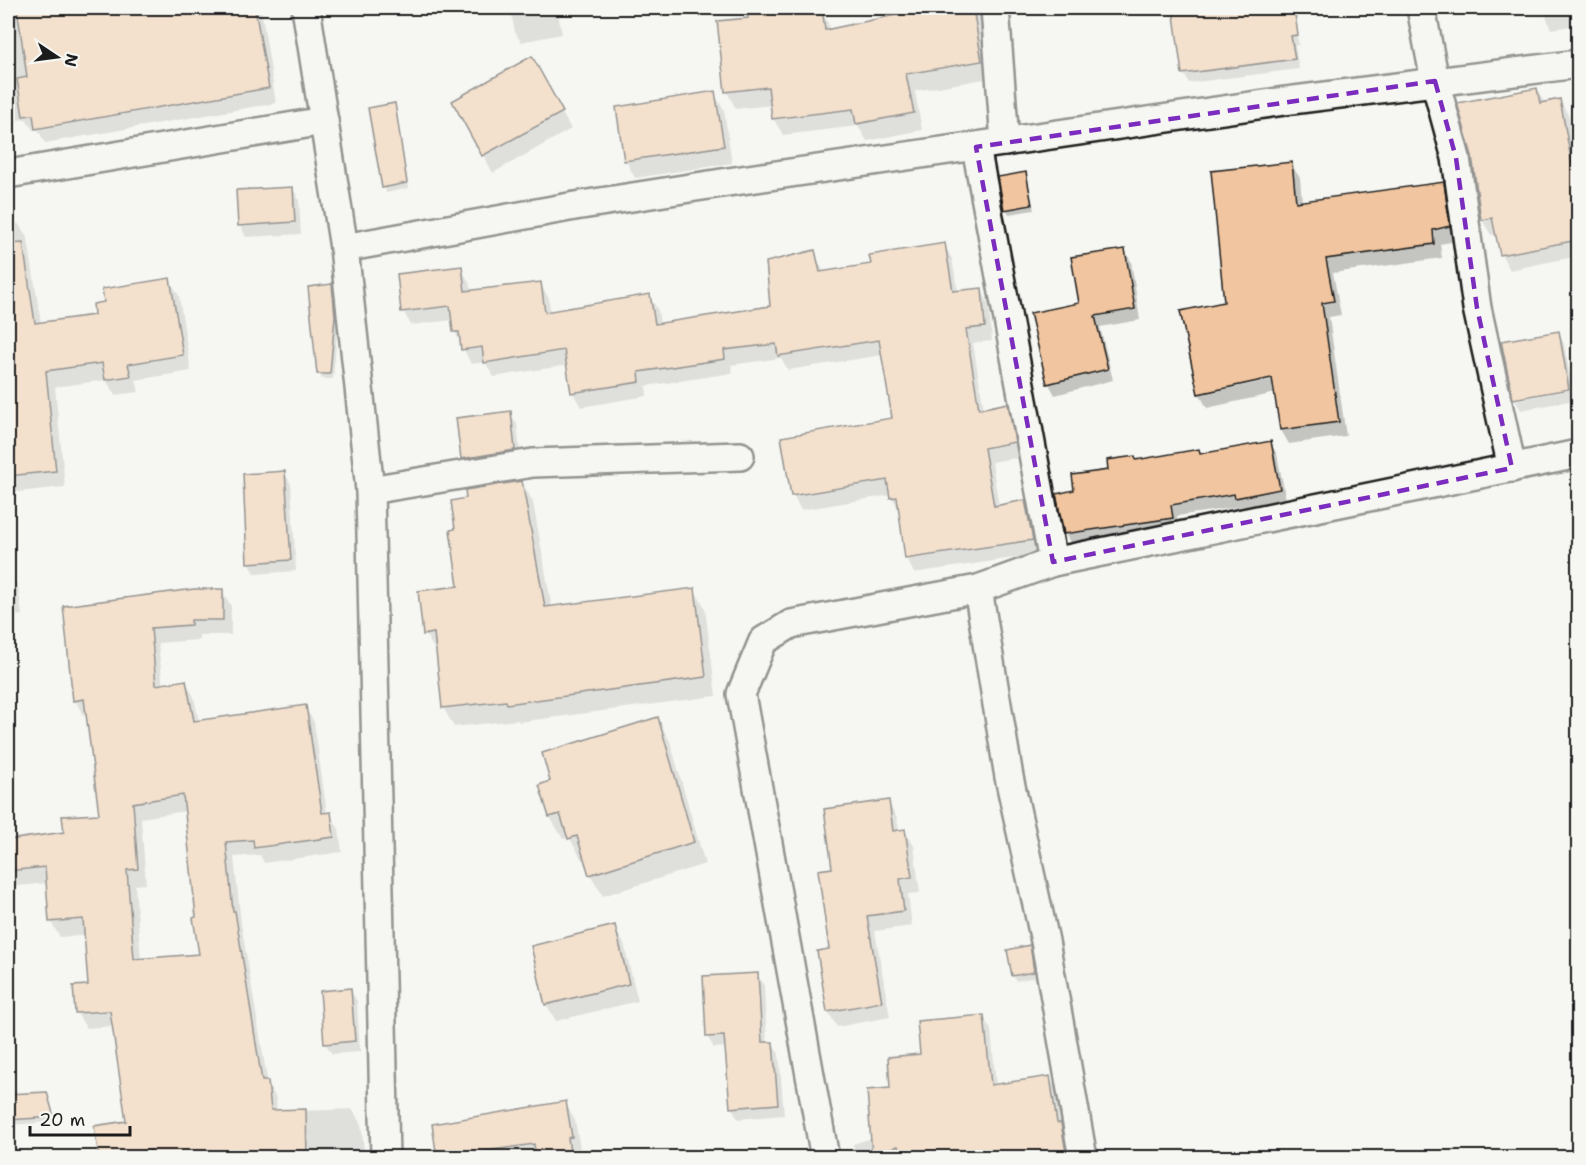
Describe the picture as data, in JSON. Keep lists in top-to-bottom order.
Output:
{
  "scale_bar": "20 m",
  "north": "right"
}
